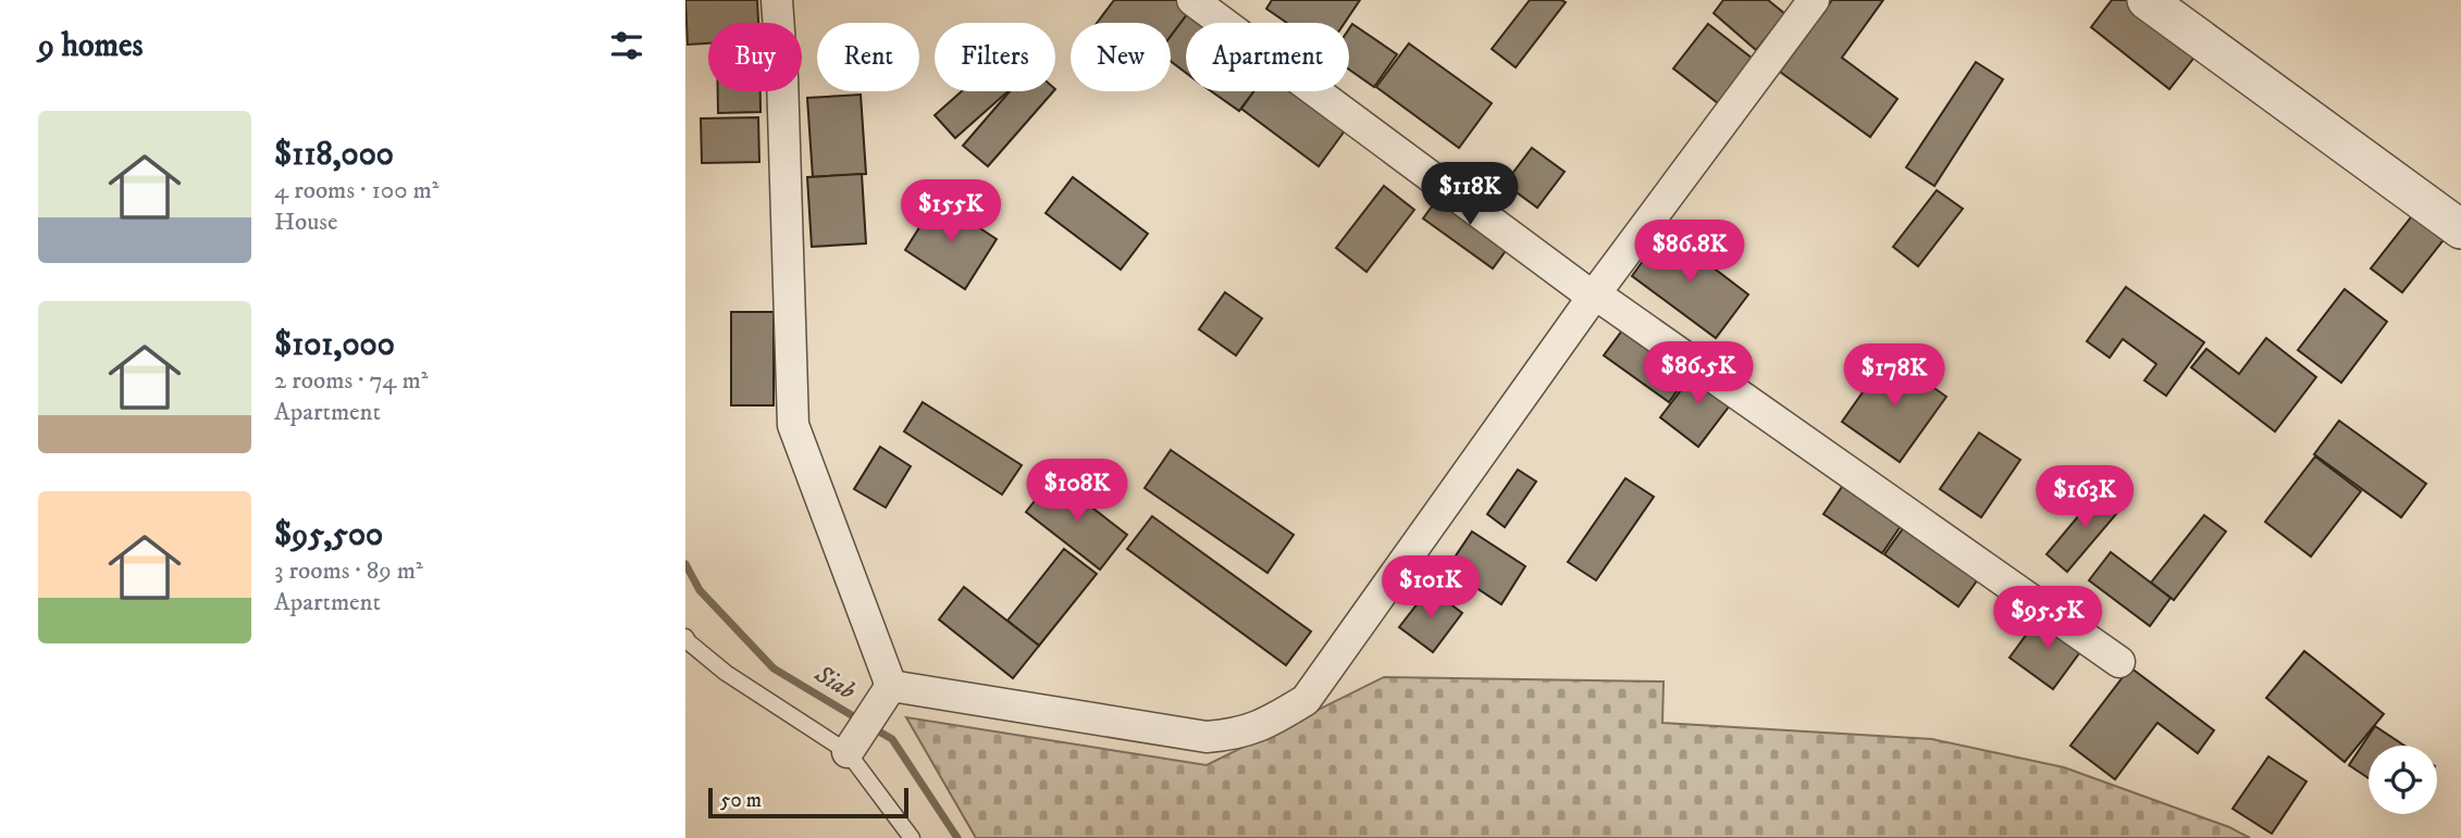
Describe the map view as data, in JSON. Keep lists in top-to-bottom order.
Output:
{
  "water": ["Siab"],
  "scale_bar": "50 m",
  "page": {
    "heading": "9 homes",
    "chip": [
      "Buy",
      "Rent",
      "Filters",
      "New",
      "Apartment"
    ],
    "list": [
      {
        "name": "$118,000",
        "note": "4 rooms · 100 m² · House"
      },
      {
        "name": "$101,000",
        "note": "2 rooms · 74 m² · Apartment"
      },
      {
        "name": "$95,500",
        "note": "3 rooms · 89 m² · Apartment"
      }
    ],
    "price": [
      "$118K",
      "$155K",
      "$86.8K",
      "$86.5K",
      "$178K",
      "$108K",
      "$163K",
      "$101K",
      "$95.5K"
    ],
    "scale": "50 m"
  }
}
